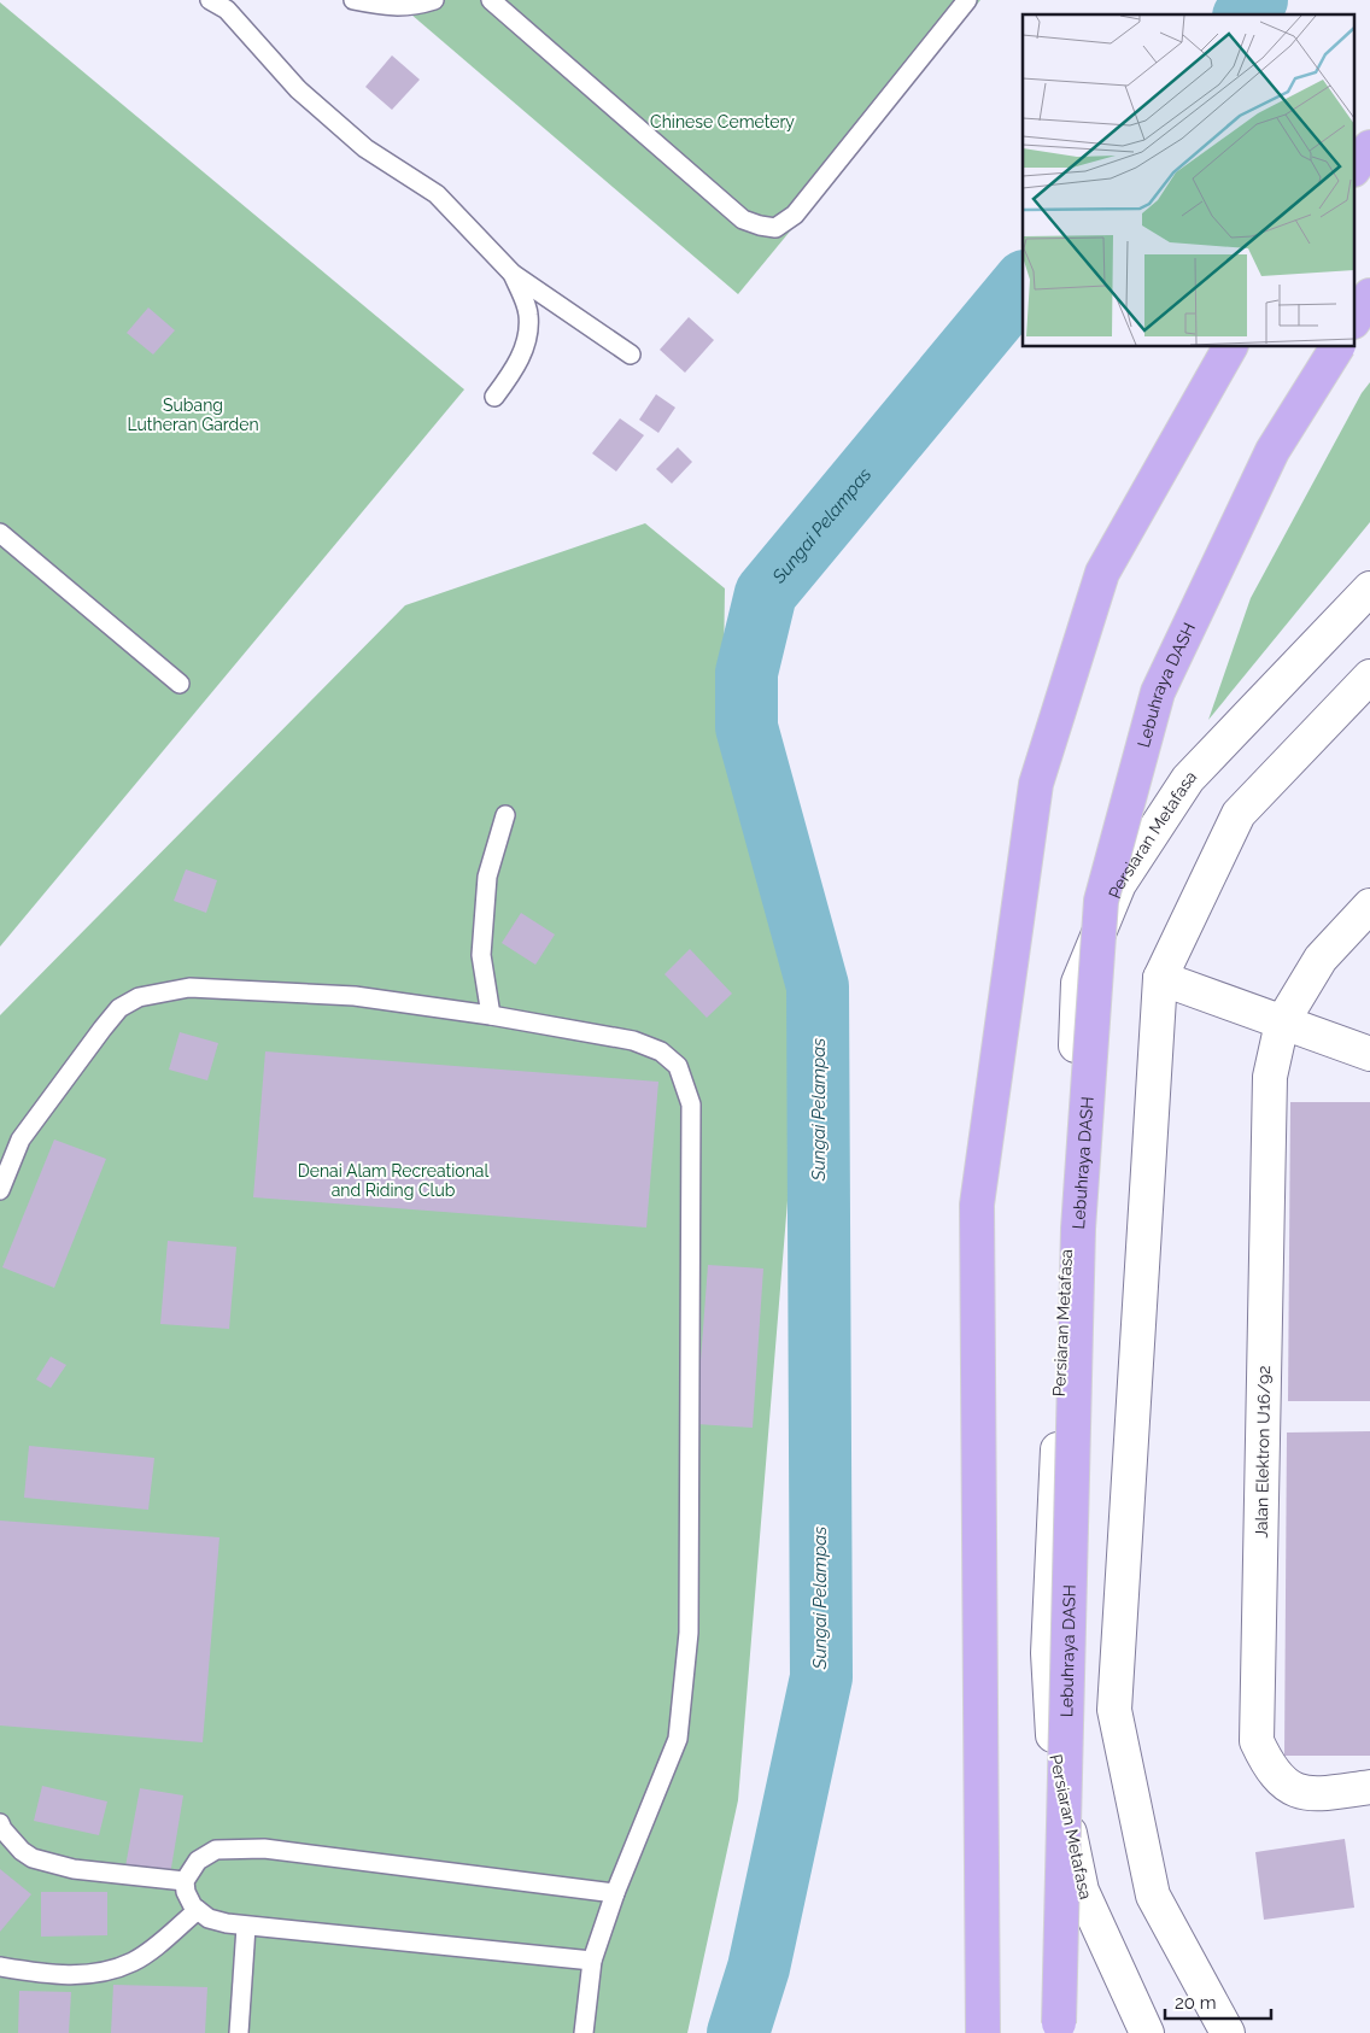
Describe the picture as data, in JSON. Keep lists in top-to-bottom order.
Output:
{
  "streets": {
    "highway": ["Lebuhraya DASH"],
    "street": ["Persiaran Metafasa", "Jalan Elektron U16/92"]
  },
  "water": ["Sungai Pelampas"],
  "parks": ["Chinese Cemetery", "Subang Lutheran Garden", "Denai Alam Recreational and Riding Club"],
  "scale_bar": "20 m"
}
